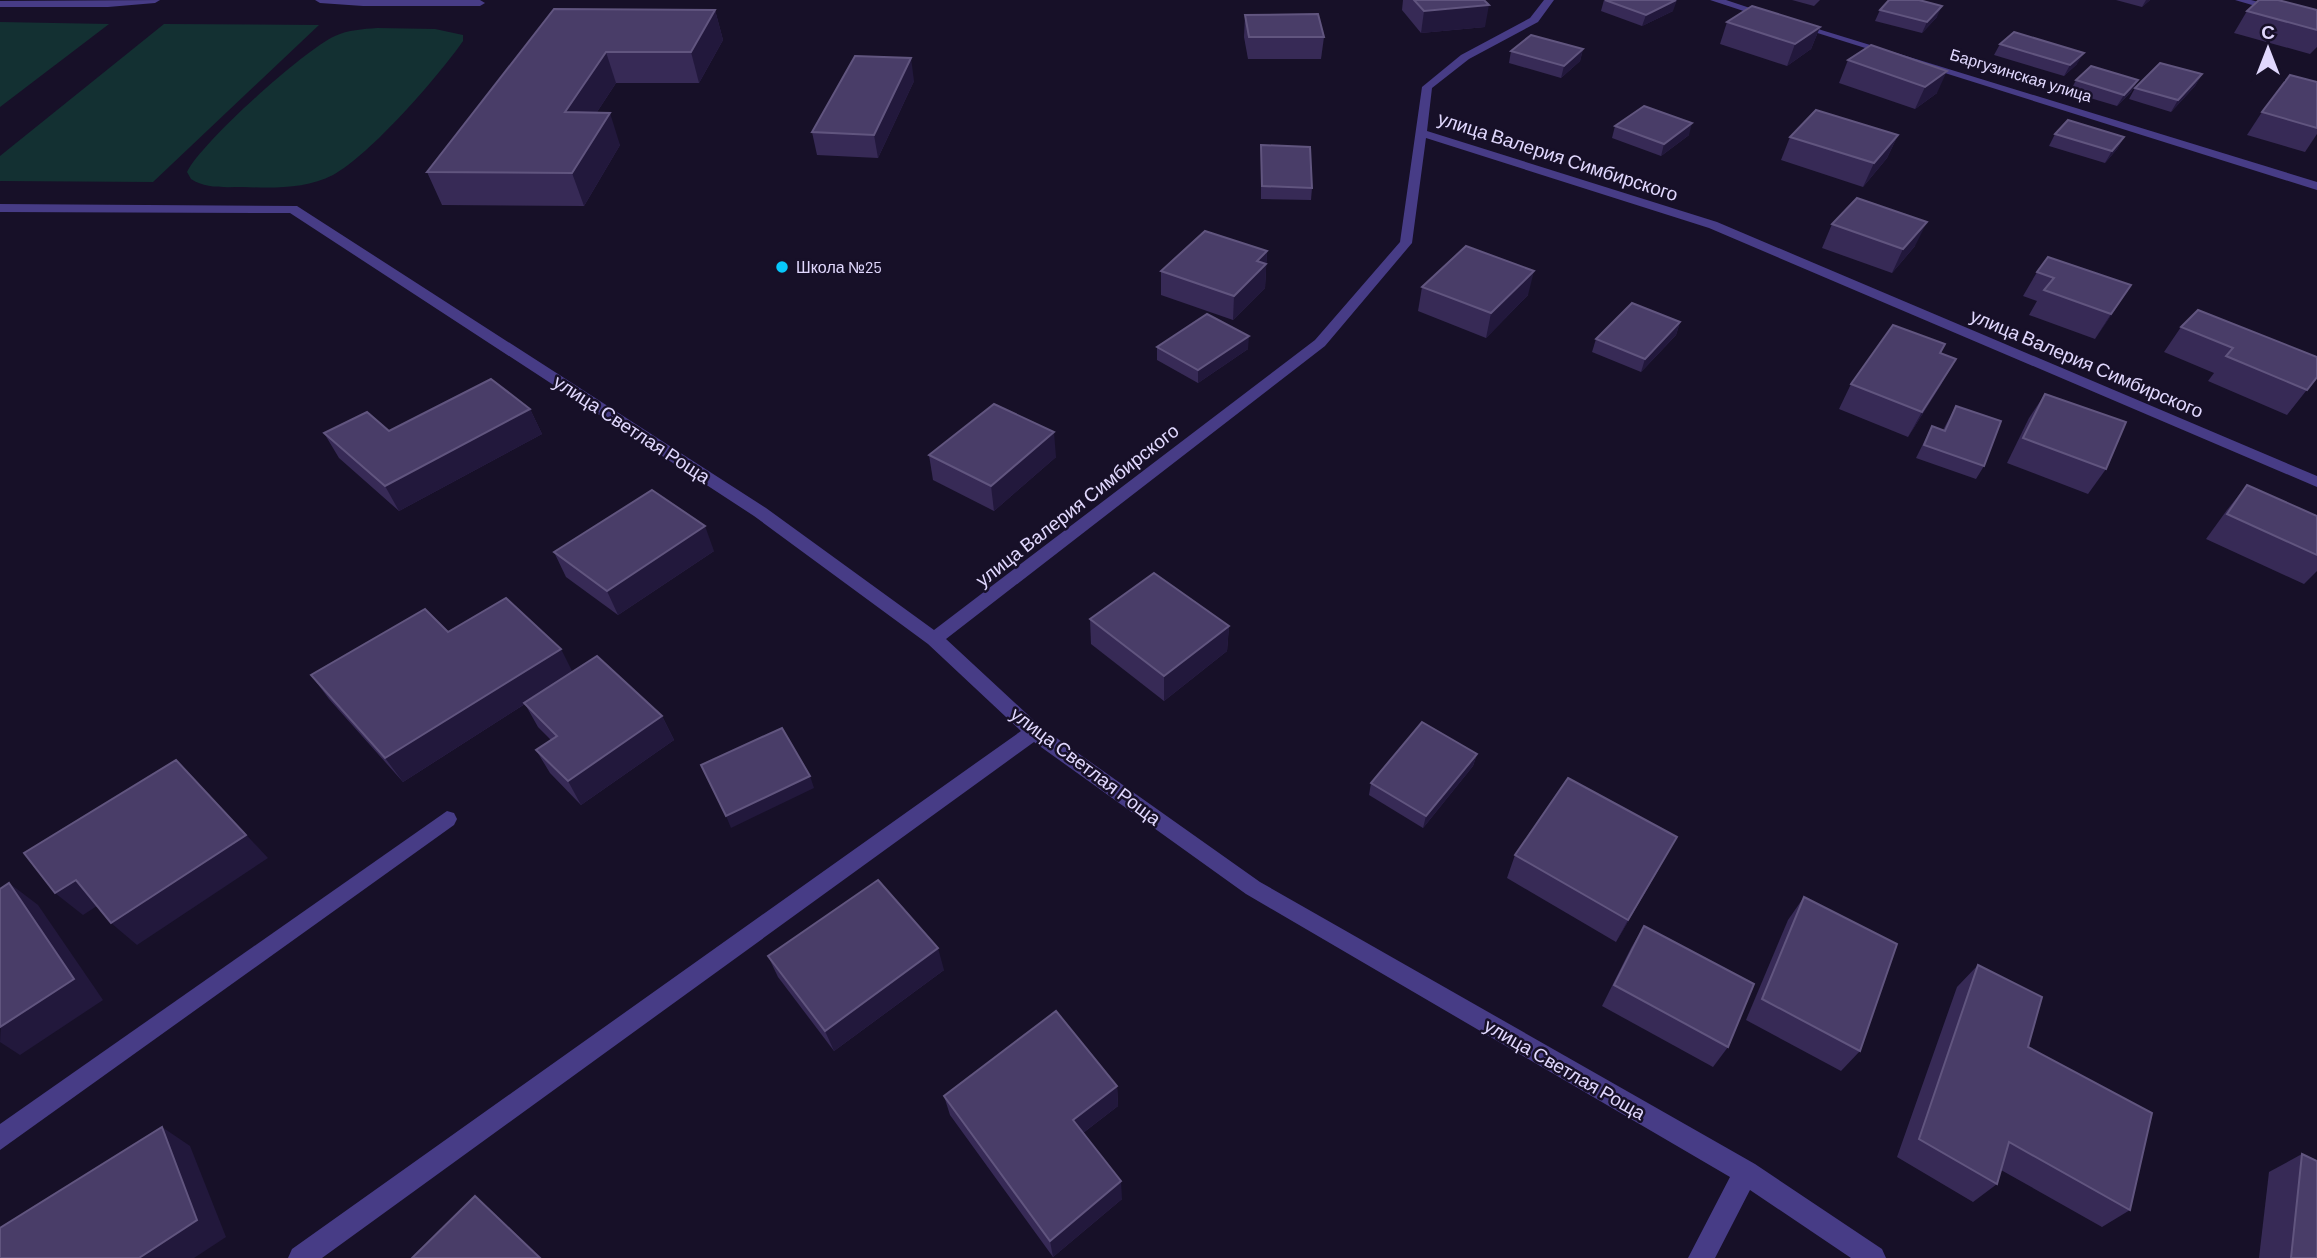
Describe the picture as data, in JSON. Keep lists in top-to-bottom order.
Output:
{
  "streets": {
    "street": ["Баргузинская улица", "улица Валерия Симбирского", "улица Светлая Роща"]
  },
  "crossings": [
    ["улица Валерия Симбирского", "улица Светлая Роща"]
  ],
  "places": ["Школа №25"],
  "north": "top"
}
